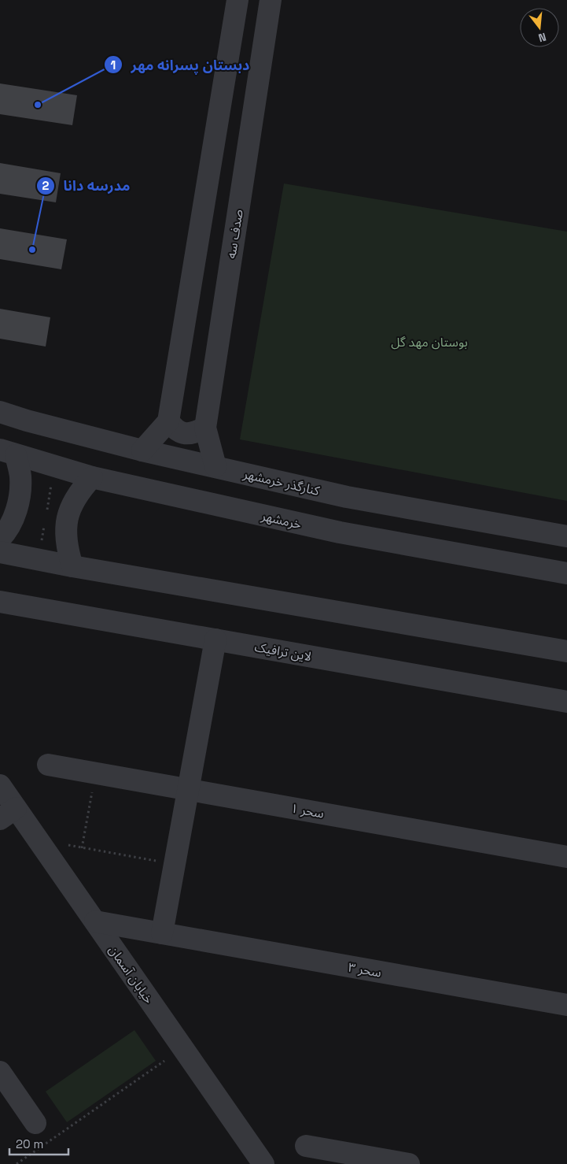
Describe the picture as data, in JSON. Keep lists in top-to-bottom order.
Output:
{
  "streets": {
    "street": [
      "صدف سه",
      "کنارگذر خرمشهر",
      "خرمشهر",
      "لاین ترافیک",
      "سحر ۱",
      "سحر ۳",
      "خیابان آسمان"
    ]
  },
  "crossings": [
    ["صدف سه", "کنارگذر خرمشهر"],
    ["سحر ۳", "خیابان آسمان"]
  ],
  "parks": ["بوستان مهد گل"],
  "places": ["دبستان پسرانه مهر", "مدرسه دانا"],
  "scale_bar": "20 m",
  "north": "bottom"
}
